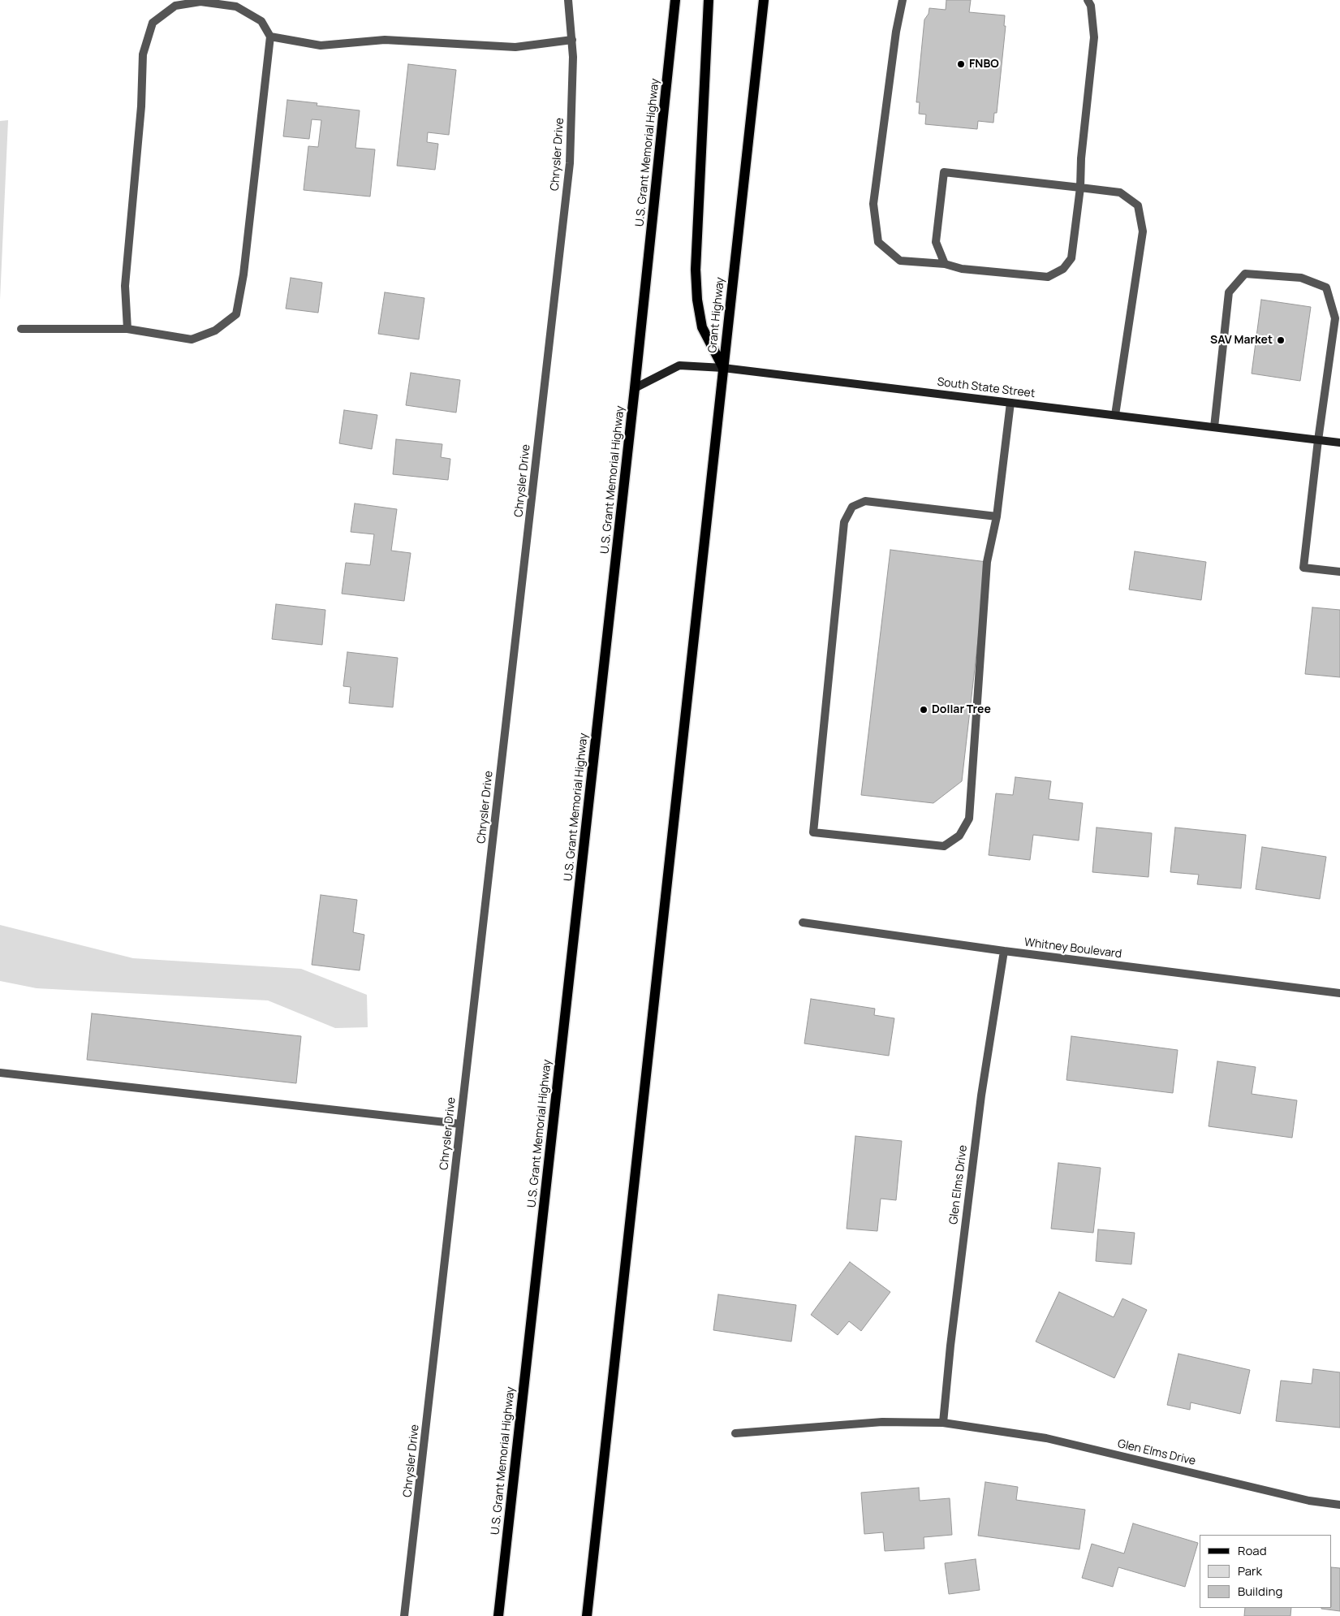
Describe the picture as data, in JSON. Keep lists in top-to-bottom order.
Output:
{
  "streets": {
    "main road": ["U.S. Grant Memorial Highway", "Grant Highway", "South State Street"],
    "street": ["Chrysler Drive", "Whitney Boulevard", "Glen Elms Drive"]
  },
  "crossings": [
    ["U.S. Grant Memorial Highway", "South State Street"],
    ["Grant Highway", "South State Street"],
    ["Whitney Boulevard", "Glen Elms Drive"]
  ],
  "places": ["FNBO", "SAV Market", "Dollar Tree"],
  "legend": ["Road", "Park", "Building"]
}
